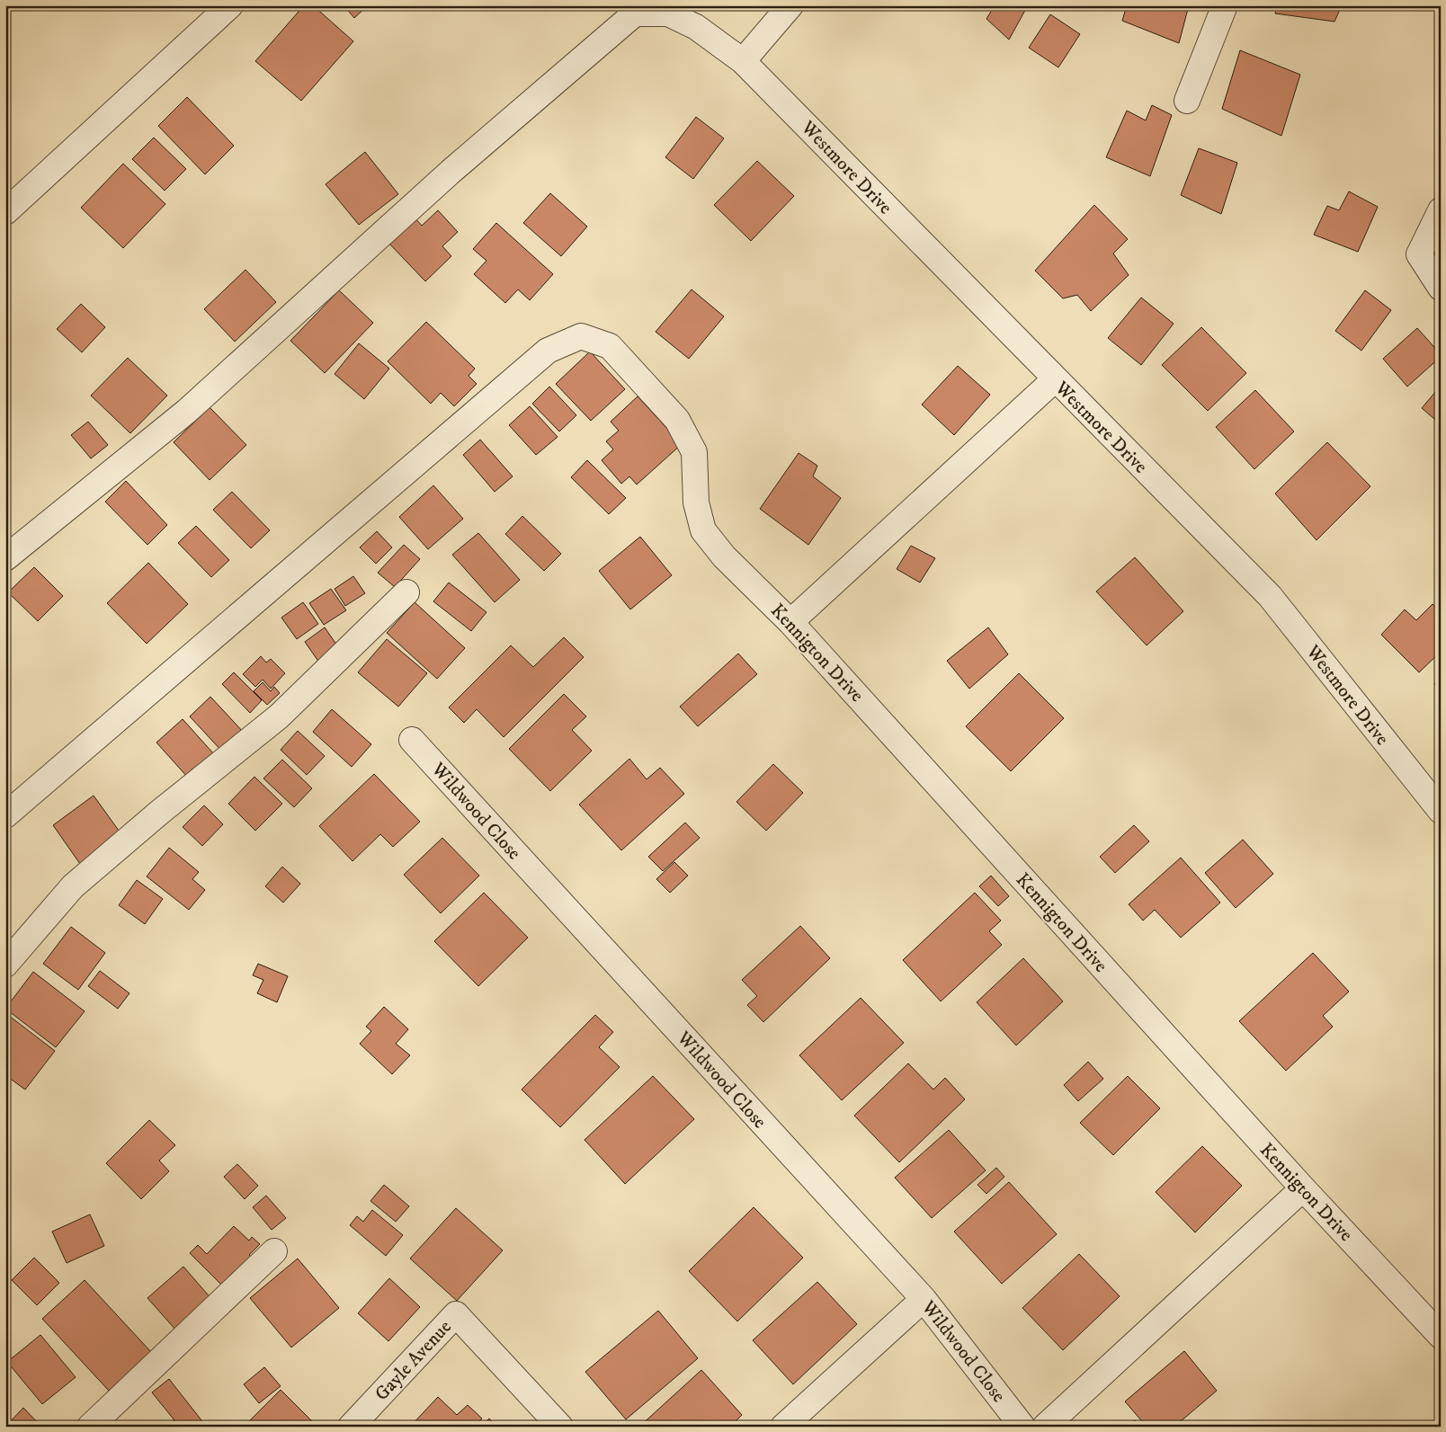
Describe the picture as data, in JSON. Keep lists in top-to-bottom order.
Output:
{
  "streets": {
    "street": [
      "Westmore Drive",
      "Kennigton Drive",
      "Wildwood Close",
      "Gayle Avenue"
    ]
  }
}
